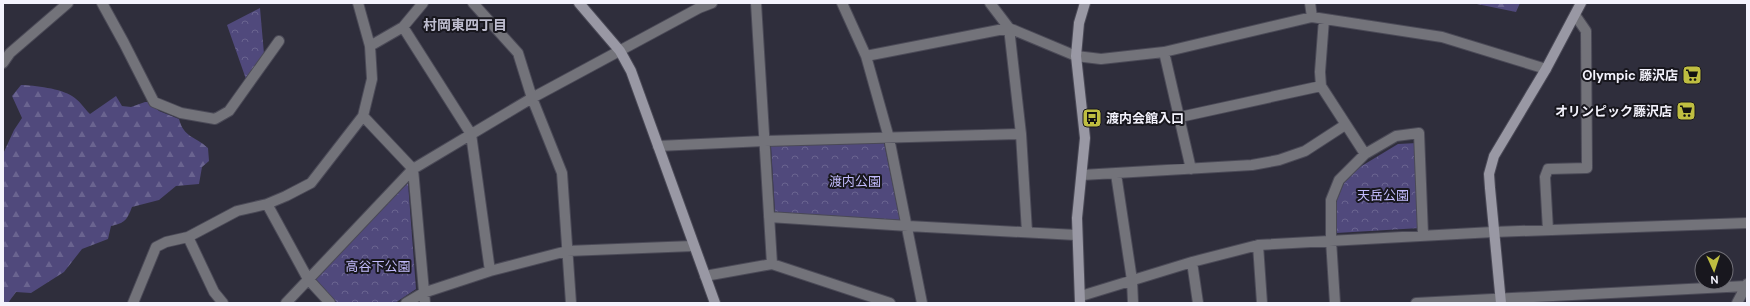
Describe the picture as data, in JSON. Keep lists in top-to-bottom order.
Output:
{
  "districts": ["村岡東四丁目"],
  "parks": ["渡内公園", "天岳公園", "高谷下公園"],
  "places": {
    "supermarket": ["Olympic 藤沢店", "オリンピック藤沢店"],
    "bus stop": ["渡内会館入口"]
  },
  "north": "bottom"
}
